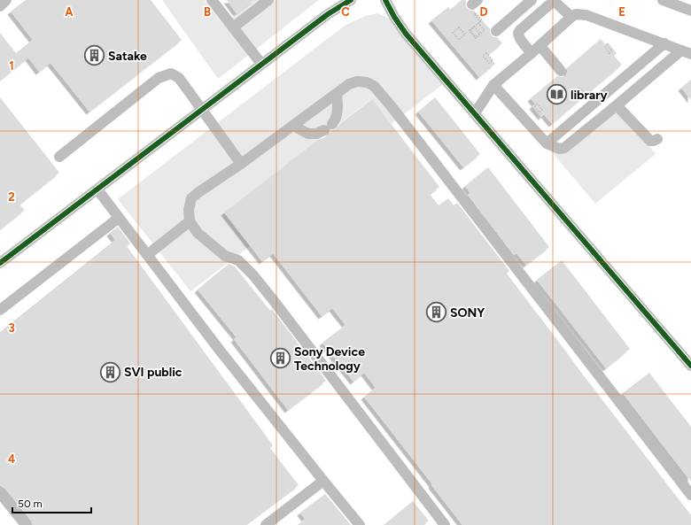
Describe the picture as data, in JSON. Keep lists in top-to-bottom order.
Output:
{
  "places": {
    "building": [
      "Satake",
      "SONY",
      "Sony Device Technology",
      "SVI public"
    ],
    "library": ["library"]
  },
  "scale_bar": "50 m",
  "grid": {
    "columns": [
      "A",
      "B",
      "C",
      "D",
      "E"
    ],
    "rows": [
      "1",
      "2",
      "3",
      "4"
    ]
  }
}
